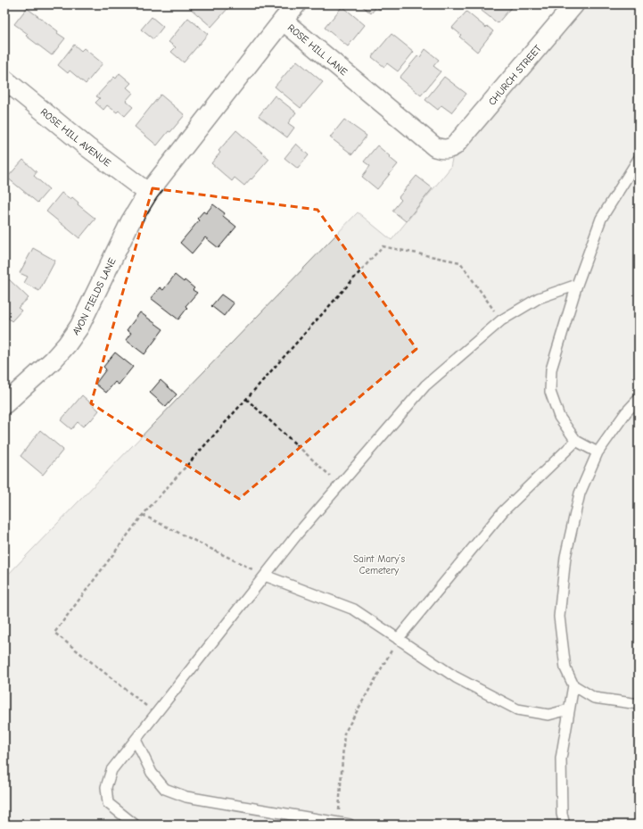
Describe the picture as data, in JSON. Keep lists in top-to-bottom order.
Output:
{
  "streets": {
    "street": [
      "ROSE HILL LANE",
      "CHURCH STREET",
      "ROSE HILL AVENUE",
      "AVON FIELDS LANE"
    ]
  },
  "crossings": [
    ["ROSE HILL LANE", "CHURCH STREET"],
    ["ROSE HILL LANE", "AVON FIELDS LANE"],
    ["ROSE HILL AVENUE", "AVON FIELDS LANE"]
  ],
  "parks": ["Saint Mary’s Cemetery"]
}
